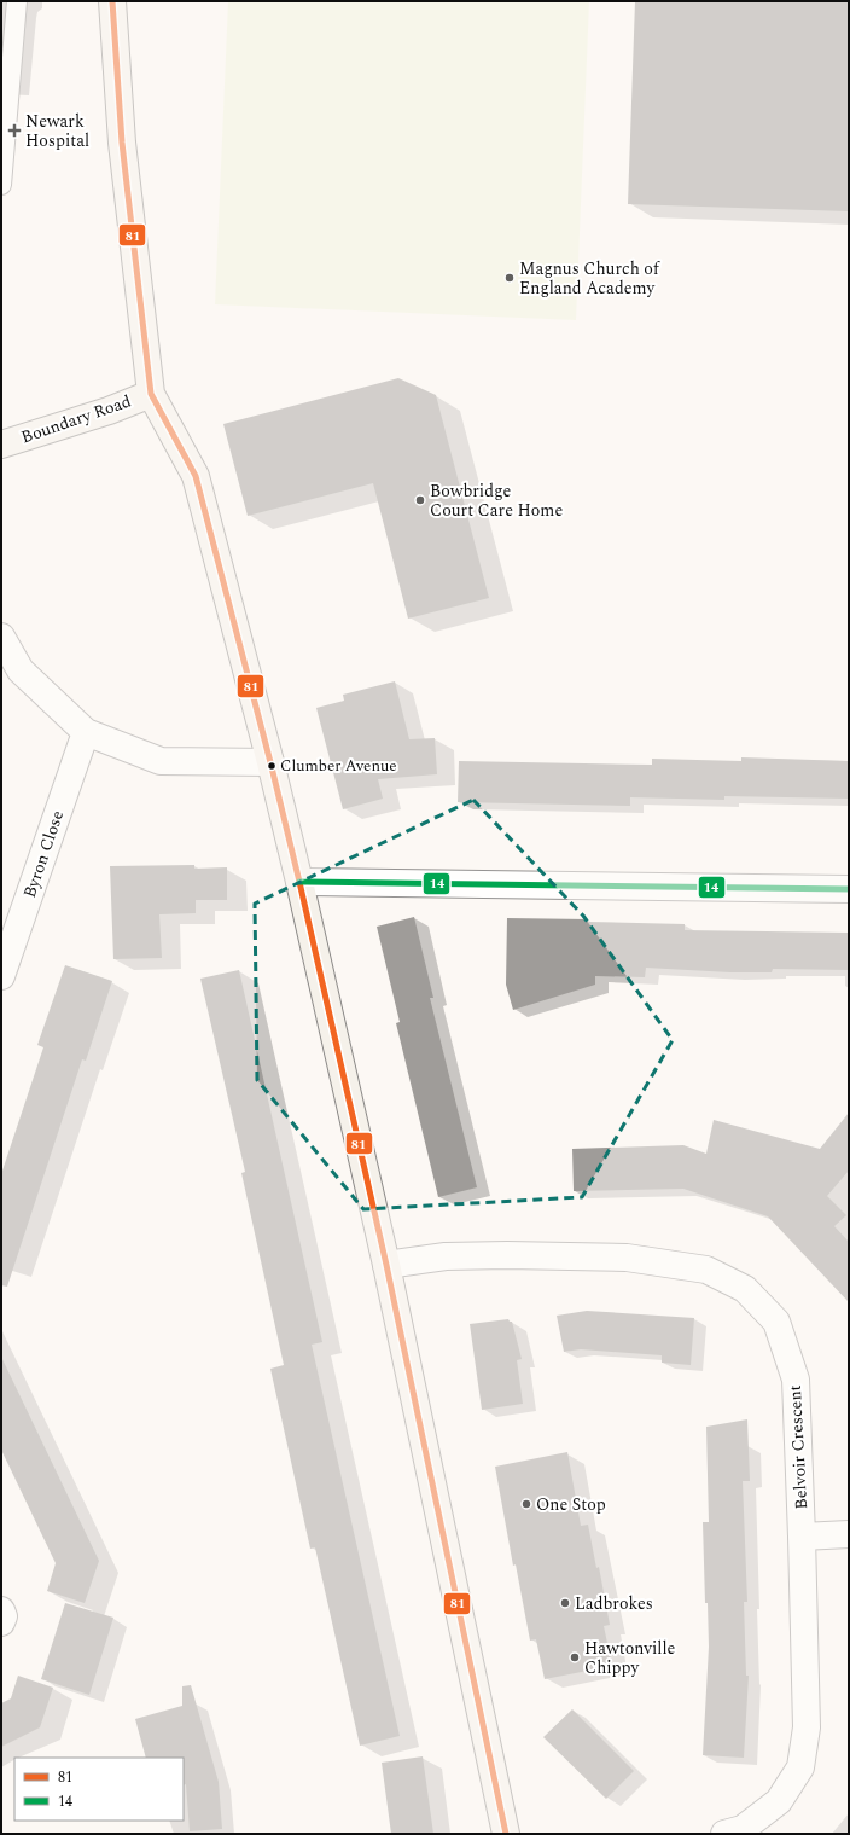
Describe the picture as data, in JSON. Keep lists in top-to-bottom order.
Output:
{
  "streets": {
    "street": ["Boundary Road", "Byron Close", "Belvoir Crescent"]
  },
  "places": {
    "health": ["Newark Hospital"],
    "other": [
      "Magnus Church of England Academy",
      "Bowbridge Court Care Home",
      "Clumber Avenue",
      "One Stop",
      "Ladbrokes",
      "Hawtonville Chippy"
    ]
  },
  "lines": ["transit line 81", "transit line 14"],
  "legend": ["81", "14"]
}
